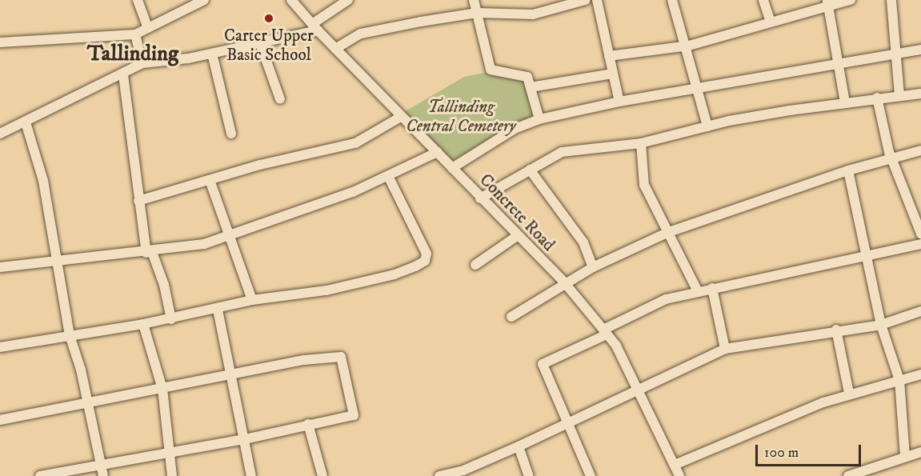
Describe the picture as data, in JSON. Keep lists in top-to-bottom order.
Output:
{
  "streets": {
    "street": ["Concrete Road"]
  },
  "districts": ["Tallinding"],
  "parks": ["Tallinding Central Cemetery"],
  "places": ["Carter Upper Basic School"],
  "scale_bar": "100 m"
}
